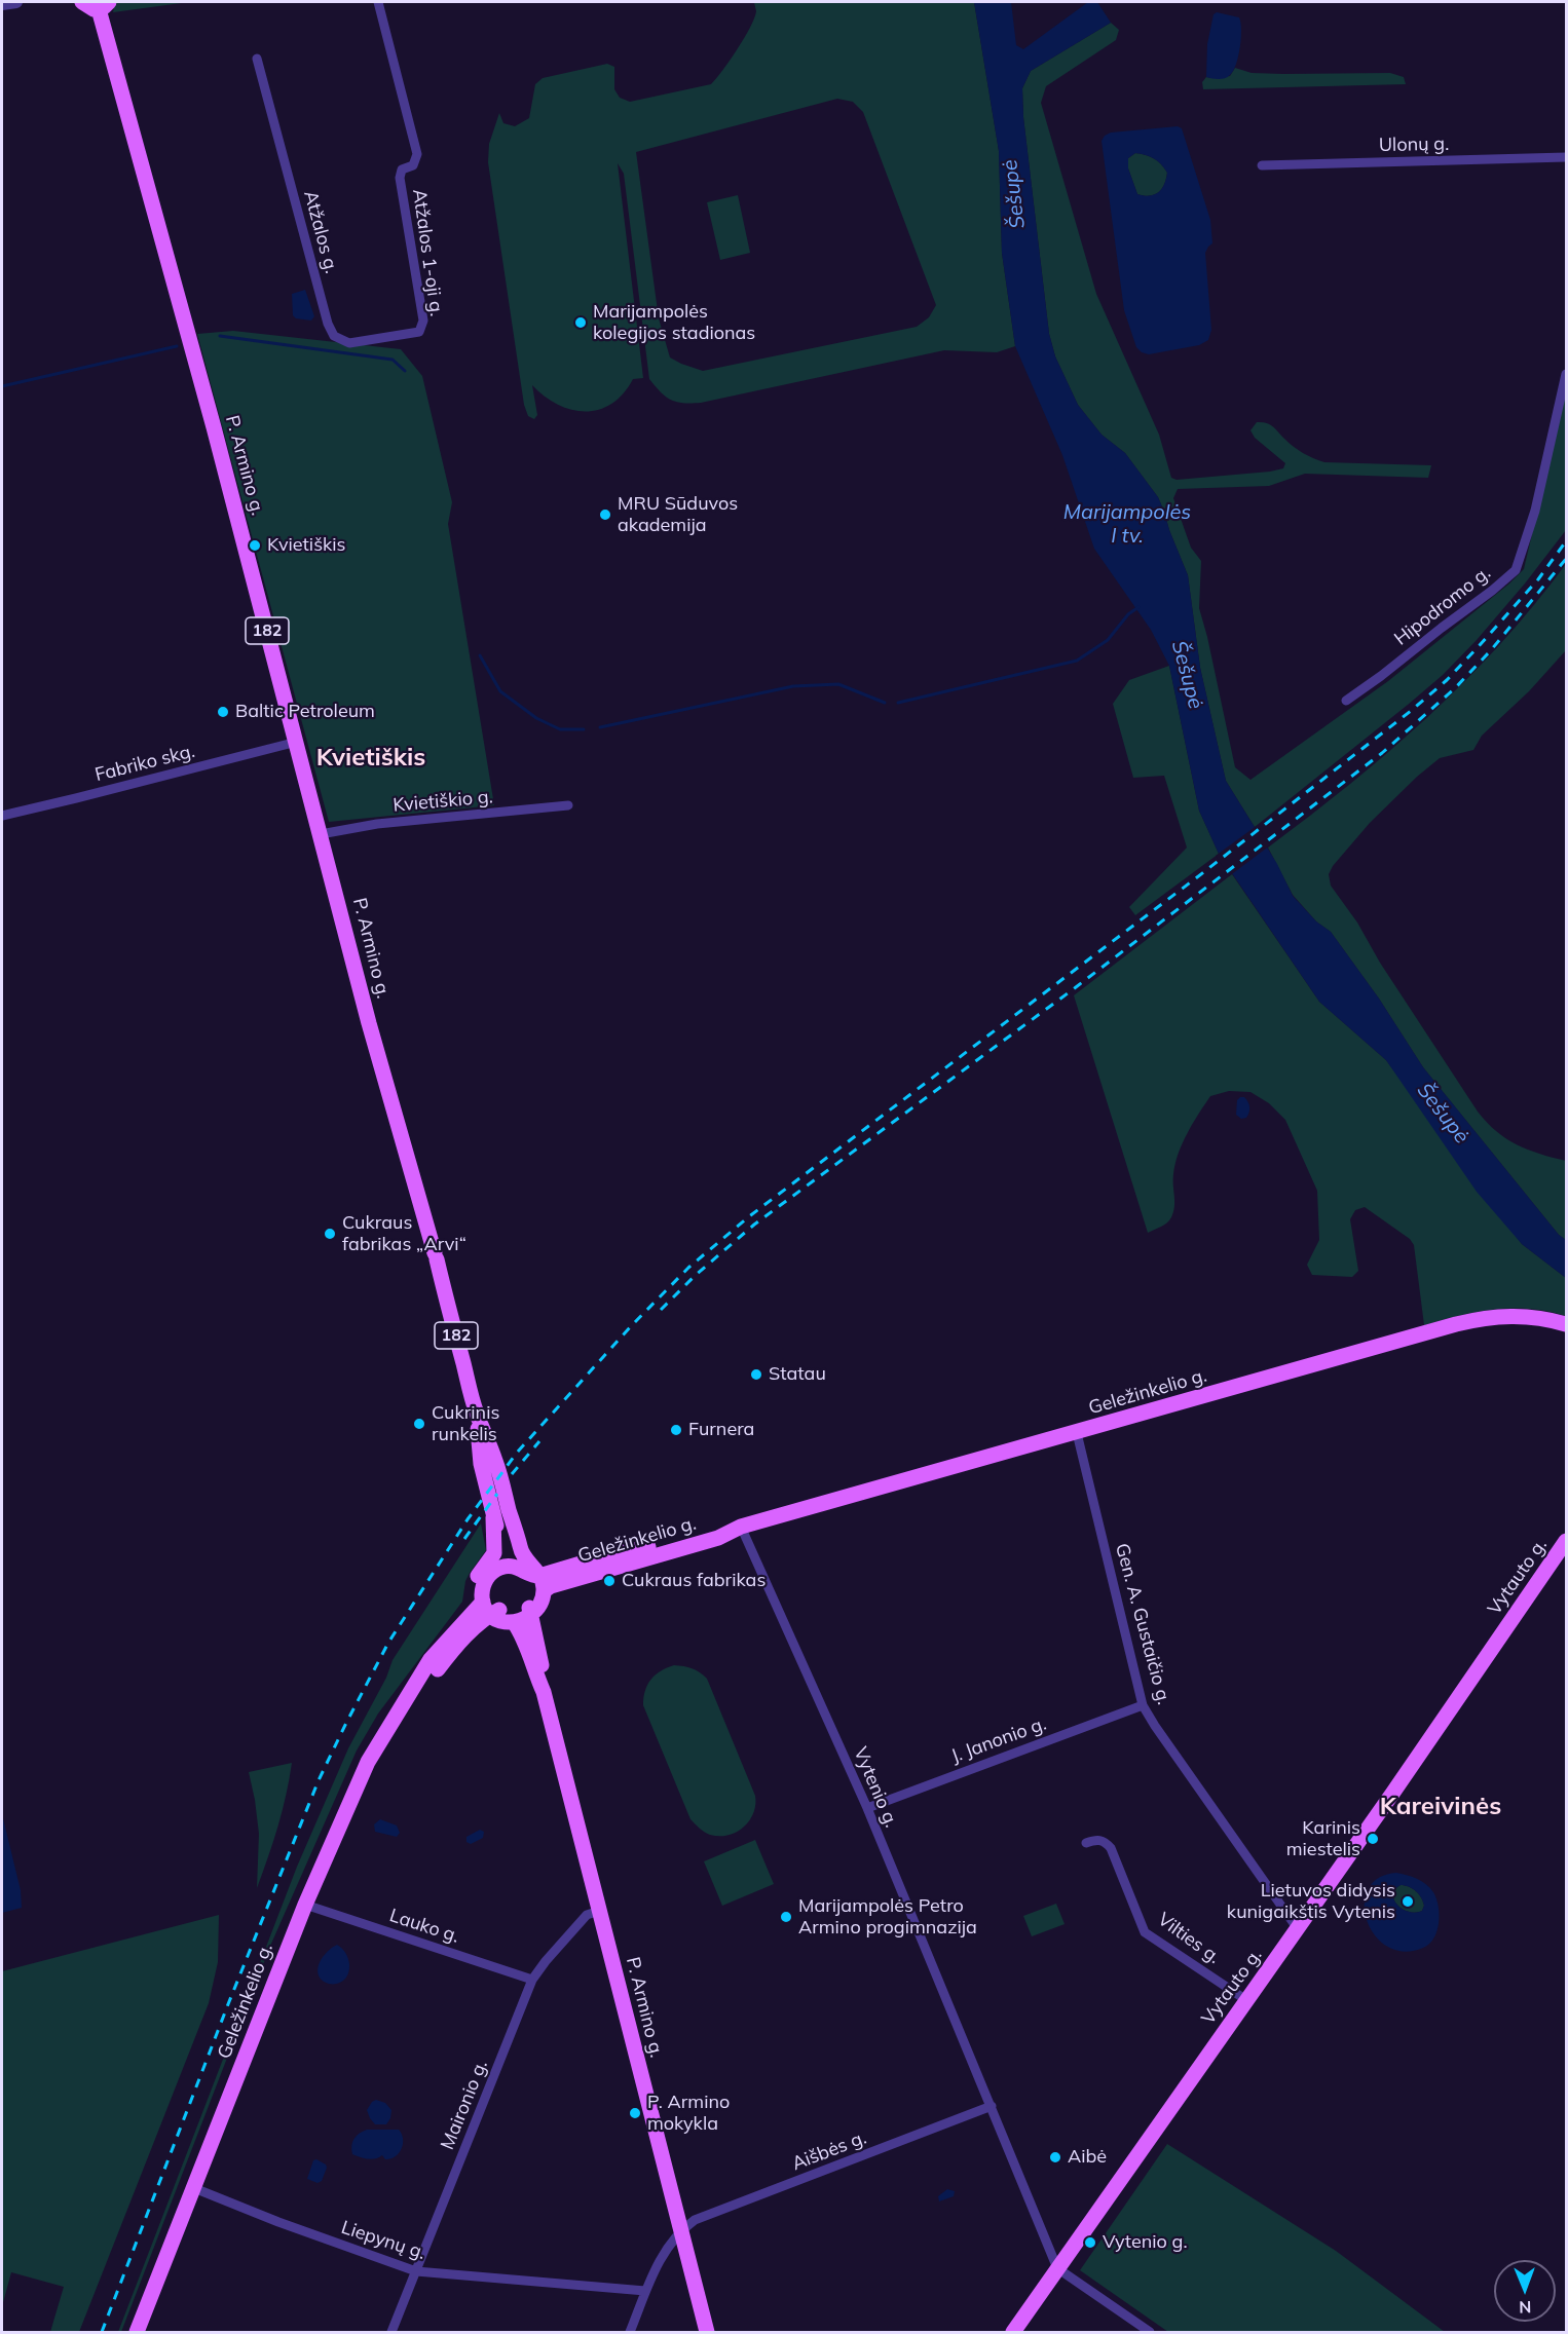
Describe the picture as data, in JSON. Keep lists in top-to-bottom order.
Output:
{
  "streets": {
    "main road": [
      "P. Armino g.",
      "182",
      "Geležinkelio g.",
      "Vytauto g."
    ],
    "street": [
      "Ulonų g.",
      "Atžalos g.",
      "Atžalos 1-oji g.",
      "Hipodromo g.",
      "Fabriko skg.",
      "Kvietiškio g.",
      "Gen. A. Gustaičio g.",
      "J. Janonio g.",
      "Vytenio g.",
      "Lauko g.",
      "Vilties g.",
      "Maironio g.",
      "Aišbės g.",
      "Liepynų g."
    ]
  },
  "crossings": [
    ["Atžalos g.", "Atžalos 1-oji g."],
    ["P. Armino g.", "Fabriko skg."],
    ["P. Armino g.", "Kvietiškio g."],
    ["P. Armino g.", "Geležinkelio g."],
    ["P. Armino g.", "Maironio g."],
    ["P. Armino g.", "Aišbės g."],
    ["Geležinkelio g.", "Gen. A. Gustaičio g."],
    ["Geležinkelio g.", "Vytenio g."],
    ["Geležinkelio g.", "Lauko g."],
    ["Geležinkelio g.", "Liepynų g."],
    ["Vytauto g.", "Gen. A. Gustaičio g."],
    ["Vytauto g.", "Vytenio g."],
    ["Vytauto g.", "Vilties g."],
    ["Gen. A. Gustaičio g.", "J. Janonio g."],
    ["J. Janonio g.", "Vytenio g."],
    ["Vytenio g.", "Aišbės g."],
    ["Lauko g.", "Maironio g."],
    ["Maironio g.", "Liepynų g."]
  ],
  "districts": ["Kvietiškis", "Kareivinės"],
  "water": ["Šešupė", "Marijampolės I tv."],
  "places": [
    "Marijampolės kolegijos stadionas",
    "MRU Sūduvos akademija",
    "Kvietiškis",
    "Baltic Petroleum",
    "Cukraus fabrikas „Arvi“",
    "Statau",
    "Cukrinis runkelis",
    "Furnera",
    "Cukraus fabrikas",
    "Karinis miestelis",
    "Lietuvos didysis kunigaikštis Vytenis",
    "Marijampolės Petro Armino progimnazija",
    "P. Armino mokykla",
    "Aibė",
    "Vytenio g."
  ],
  "north": "bottom"
}
